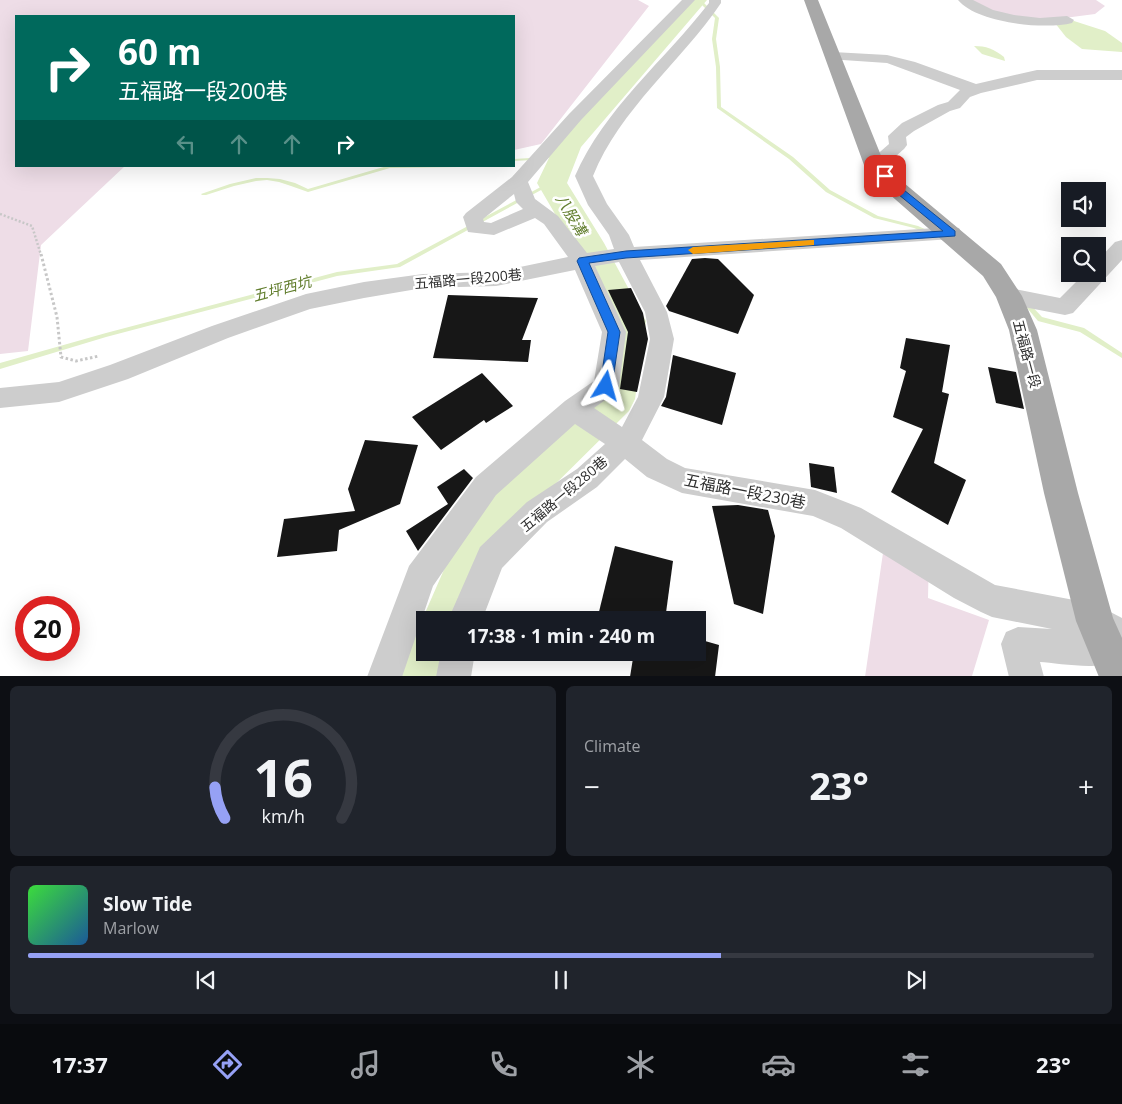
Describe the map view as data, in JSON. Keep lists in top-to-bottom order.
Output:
{
  "streets": {
    "main road": ["五福路一段"],
    "lane": ["五福路一段200巷", "五福路一段230巷", "五福路一段280巷"]
  },
  "crossings": [
    ["五福路一段200巷", "五福路一段"],
    ["五福路一段200巷", "五福路一段280巷"],
    ["五福路一段", "五福路一段230巷"],
    ["五福路一段230巷", "五福路一段280巷"]
  ],
  "water": ["八股溝", "五坪西坑"],
  "page": {
    "turn": ["60 m", "五福路一段200巷"],
    "limit": "20",
    "trip": "17:38 · 1 min · 240 m",
    "tile": "Climate",
    "heat": ["−", "23°", "+"],
    "song": ["Slow Tide", "Marlow"],
    "tabs": ["17:37", "23°"],
    "gauge": ["16", "km/h"]
  }
}
